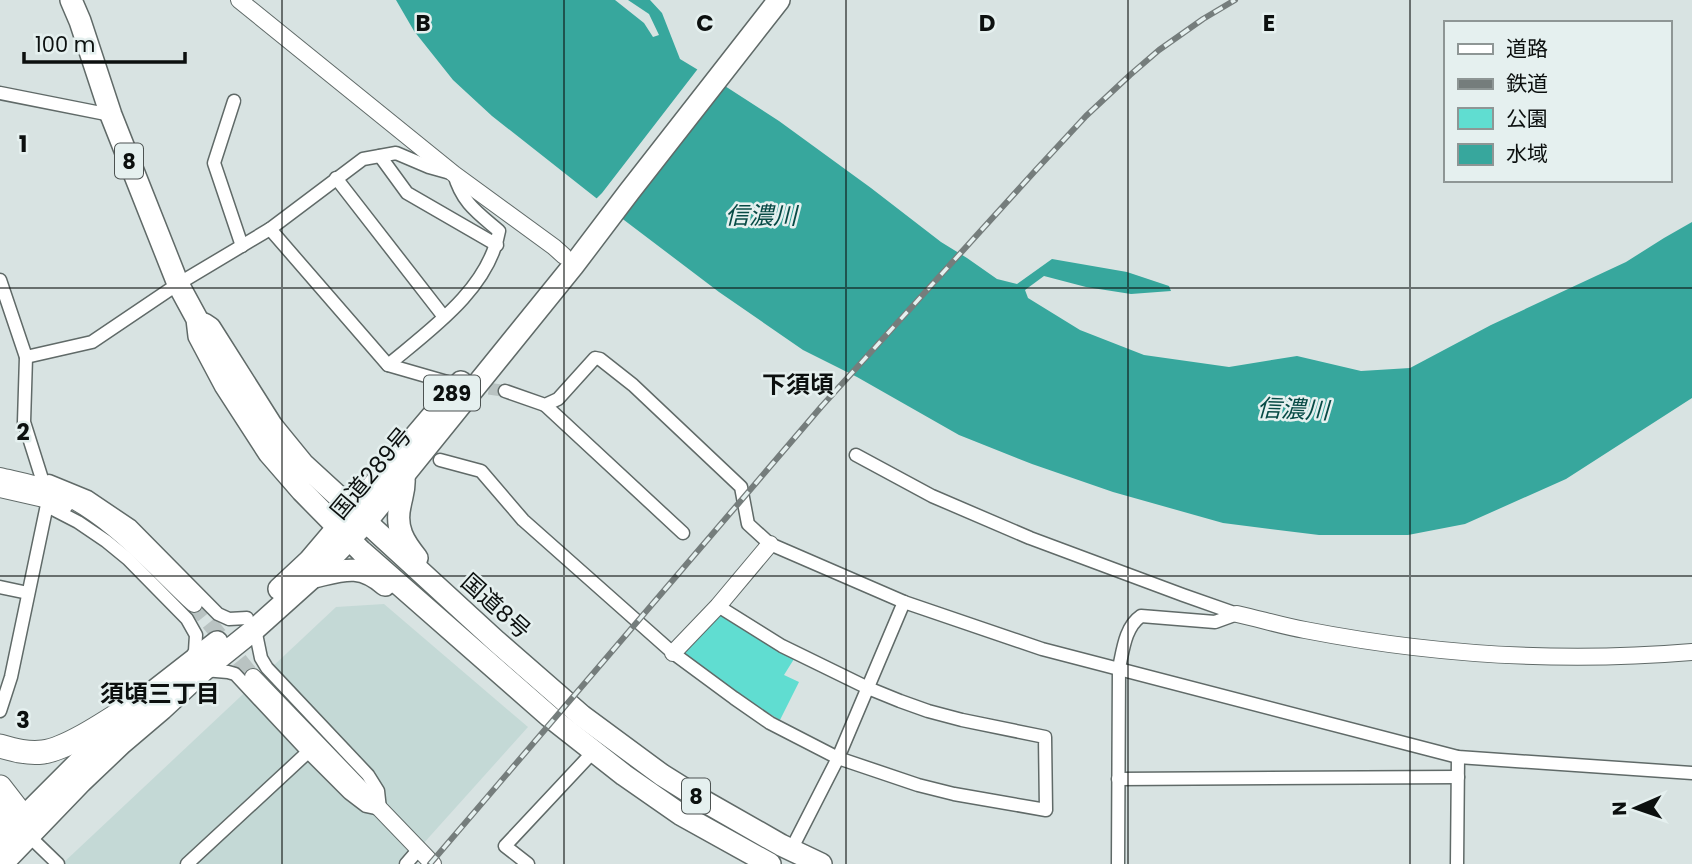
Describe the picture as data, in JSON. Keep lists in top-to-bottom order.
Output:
{
  "streets": {
    "highway": [
      "8",
      "289",
      "国道289号",
      "国道8号"
    ]
  },
  "crossings": [
    ["国道289号", "国道8号"]
  ],
  "districts": ["下須頃", "須頃三丁目"],
  "water": ["信濃川"],
  "legend": [
    "道路",
    "鉄道",
    "公園",
    "水域"
  ],
  "scale_bar": "100 m",
  "north": "left",
  "grid": {
    "columns": [
      "B",
      "C",
      "D",
      "E"
    ],
    "rows": ["1", "2", "3"]
  }
}
